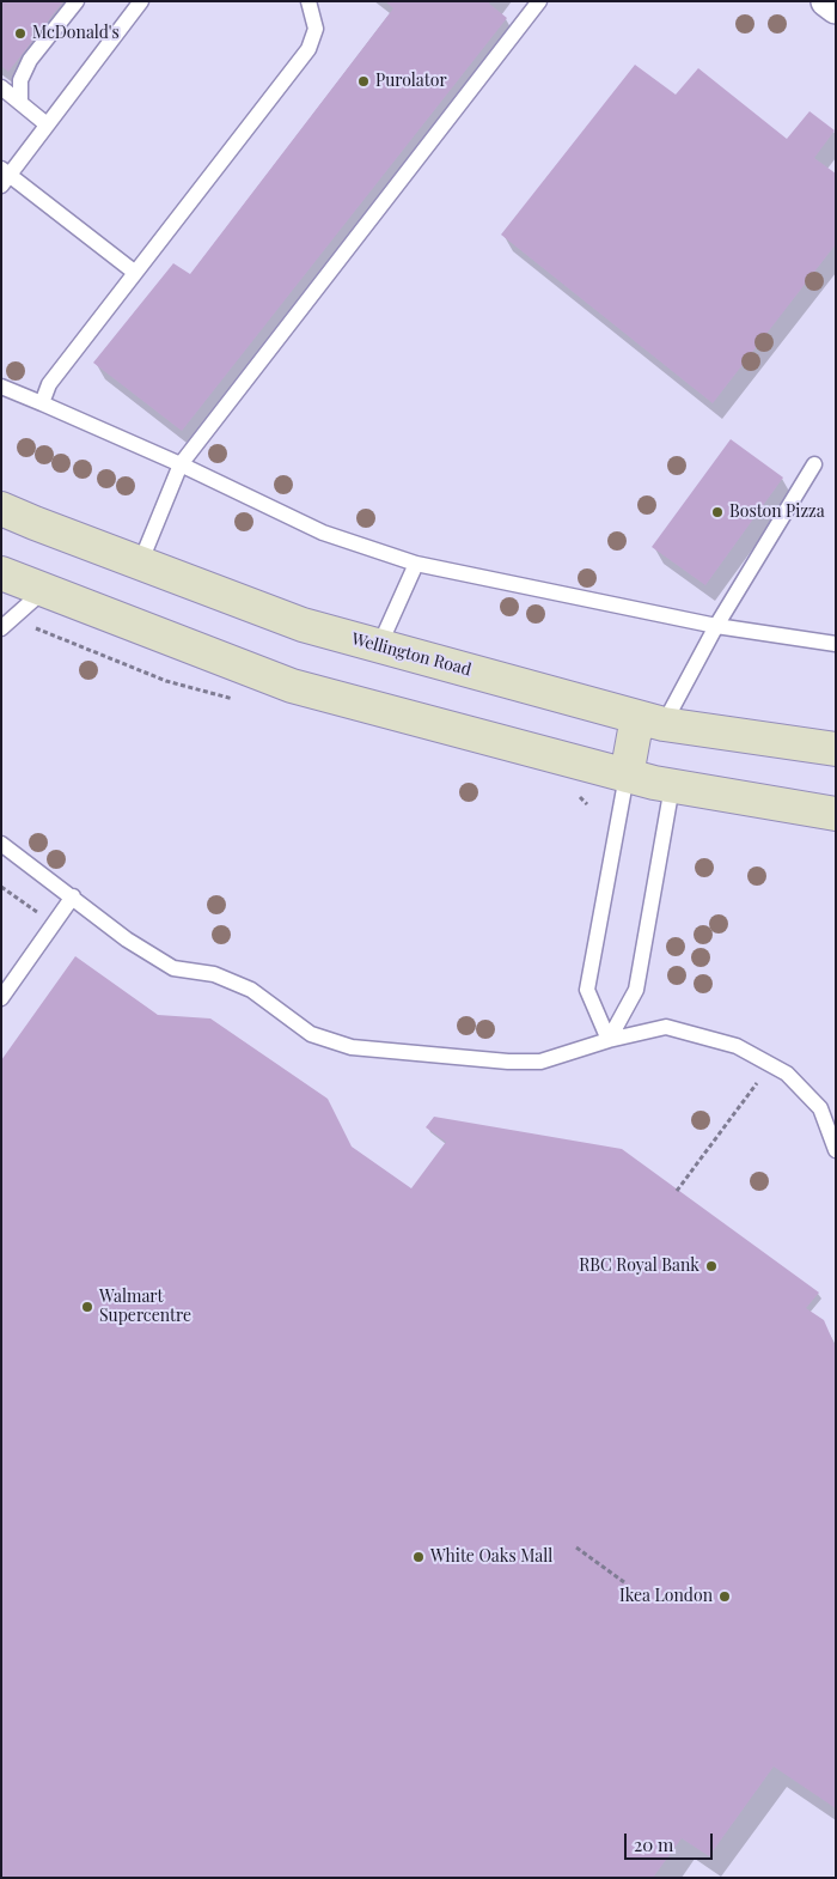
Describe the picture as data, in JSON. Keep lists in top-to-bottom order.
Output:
{
  "streets": {
    "main road": ["Wellington Road"]
  },
  "places": [
    "McDonald's",
    "Purolator",
    "Boston Pizza",
    "RBC Royal Bank",
    "Walmart Supercentre",
    "White Oaks Mall",
    "Ikea London"
  ],
  "scale_bar": "20 m"
}
